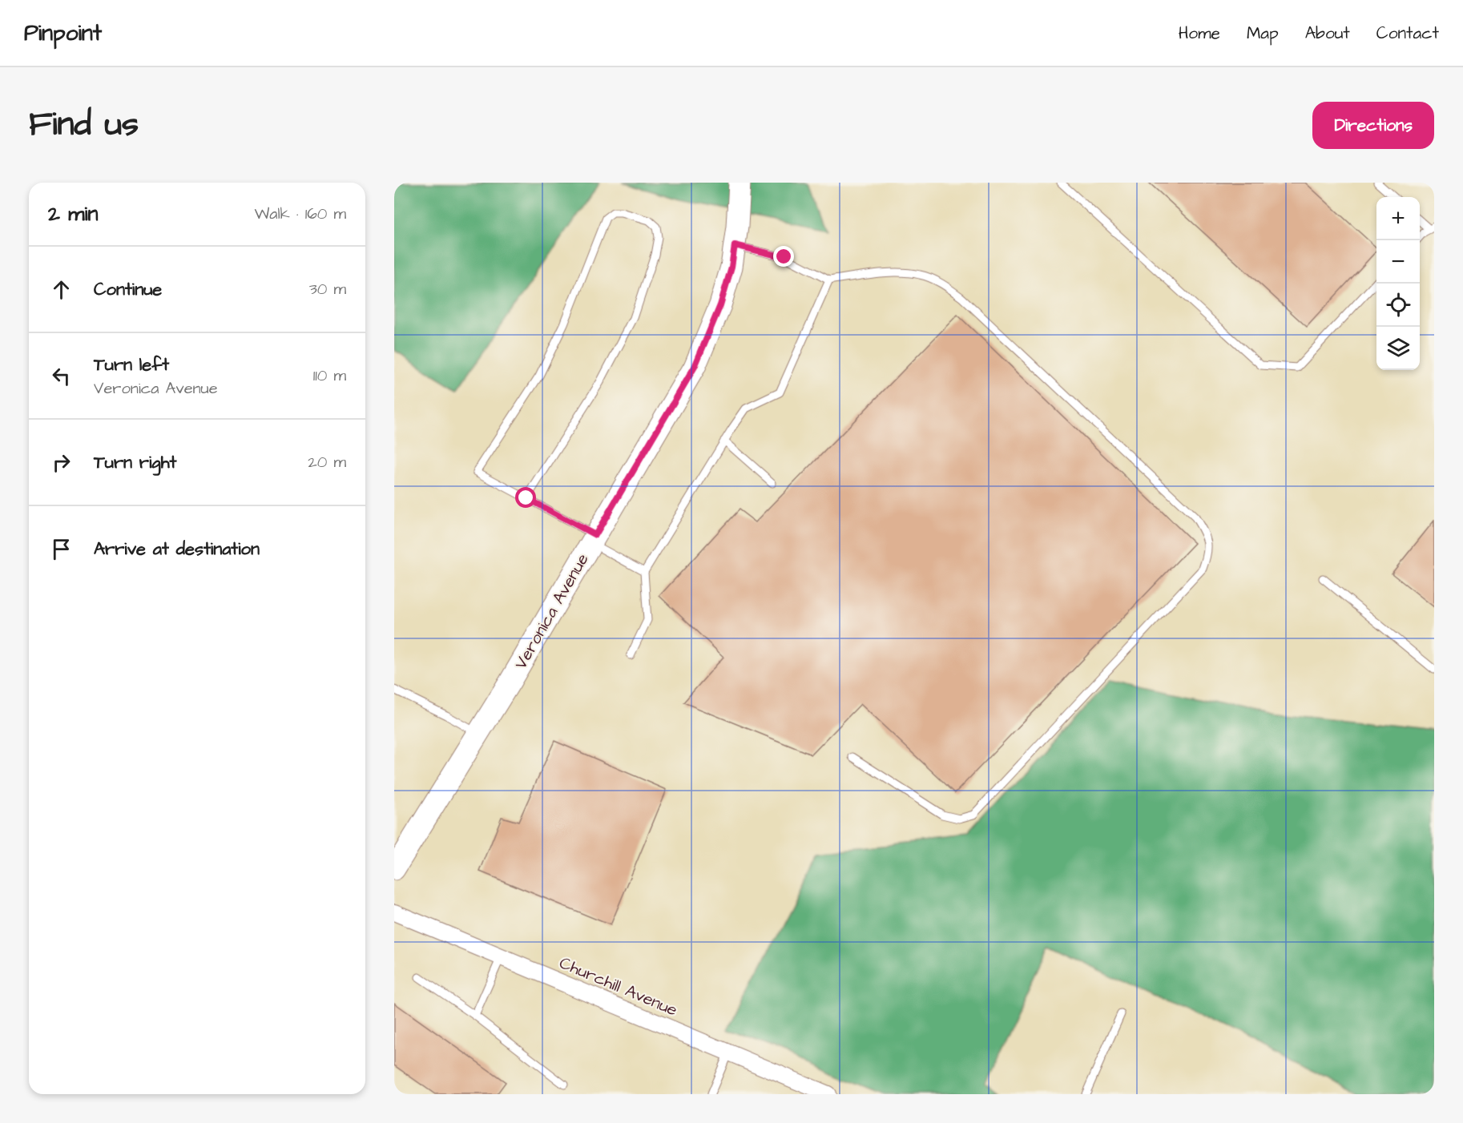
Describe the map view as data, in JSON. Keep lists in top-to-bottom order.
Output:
{
  "streets": {
    "street": ["Veronica Avenue", "Churchill Avenue"]
  },
  "page": {
    "header": "Pinpoint",
    "nav": [
      "Home",
      "Map",
      "About",
      "Contact"
    ],
    "title": "Find us",
    "buttons": "Directions",
    "heading": ["2 min", "Walk · 160 m"],
    "map_buttons": ["+", "−"],
    "list": [
      ["Continue", "30 m"],
      ["Turn left", "Veronica Avenue", "110 m"],
      ["Turn right", "20 m"],
      "Arrive at destination"
    ]
  }
}
